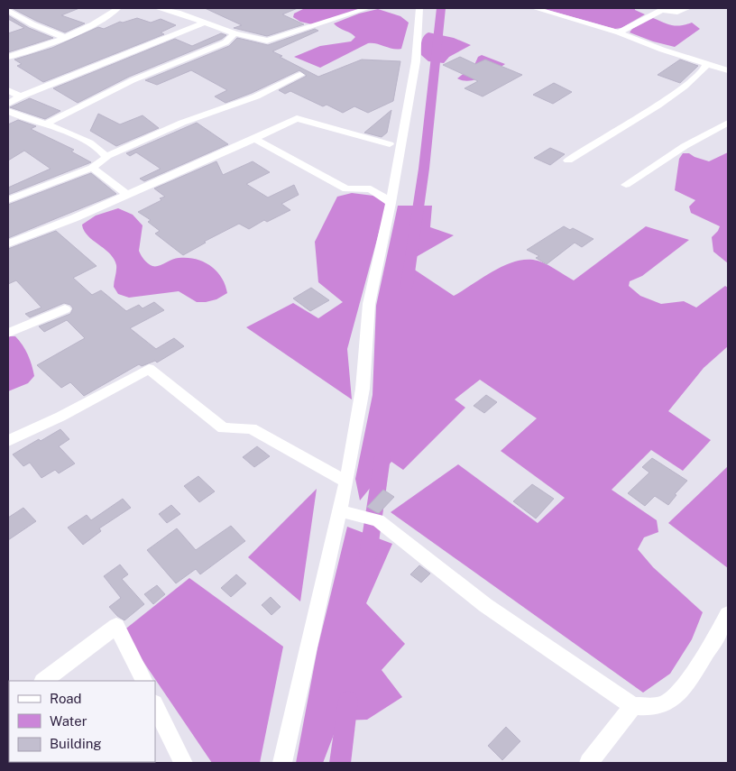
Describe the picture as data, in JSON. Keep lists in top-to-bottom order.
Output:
{
  "legend": ["Road", "Water", "Building"]
}
